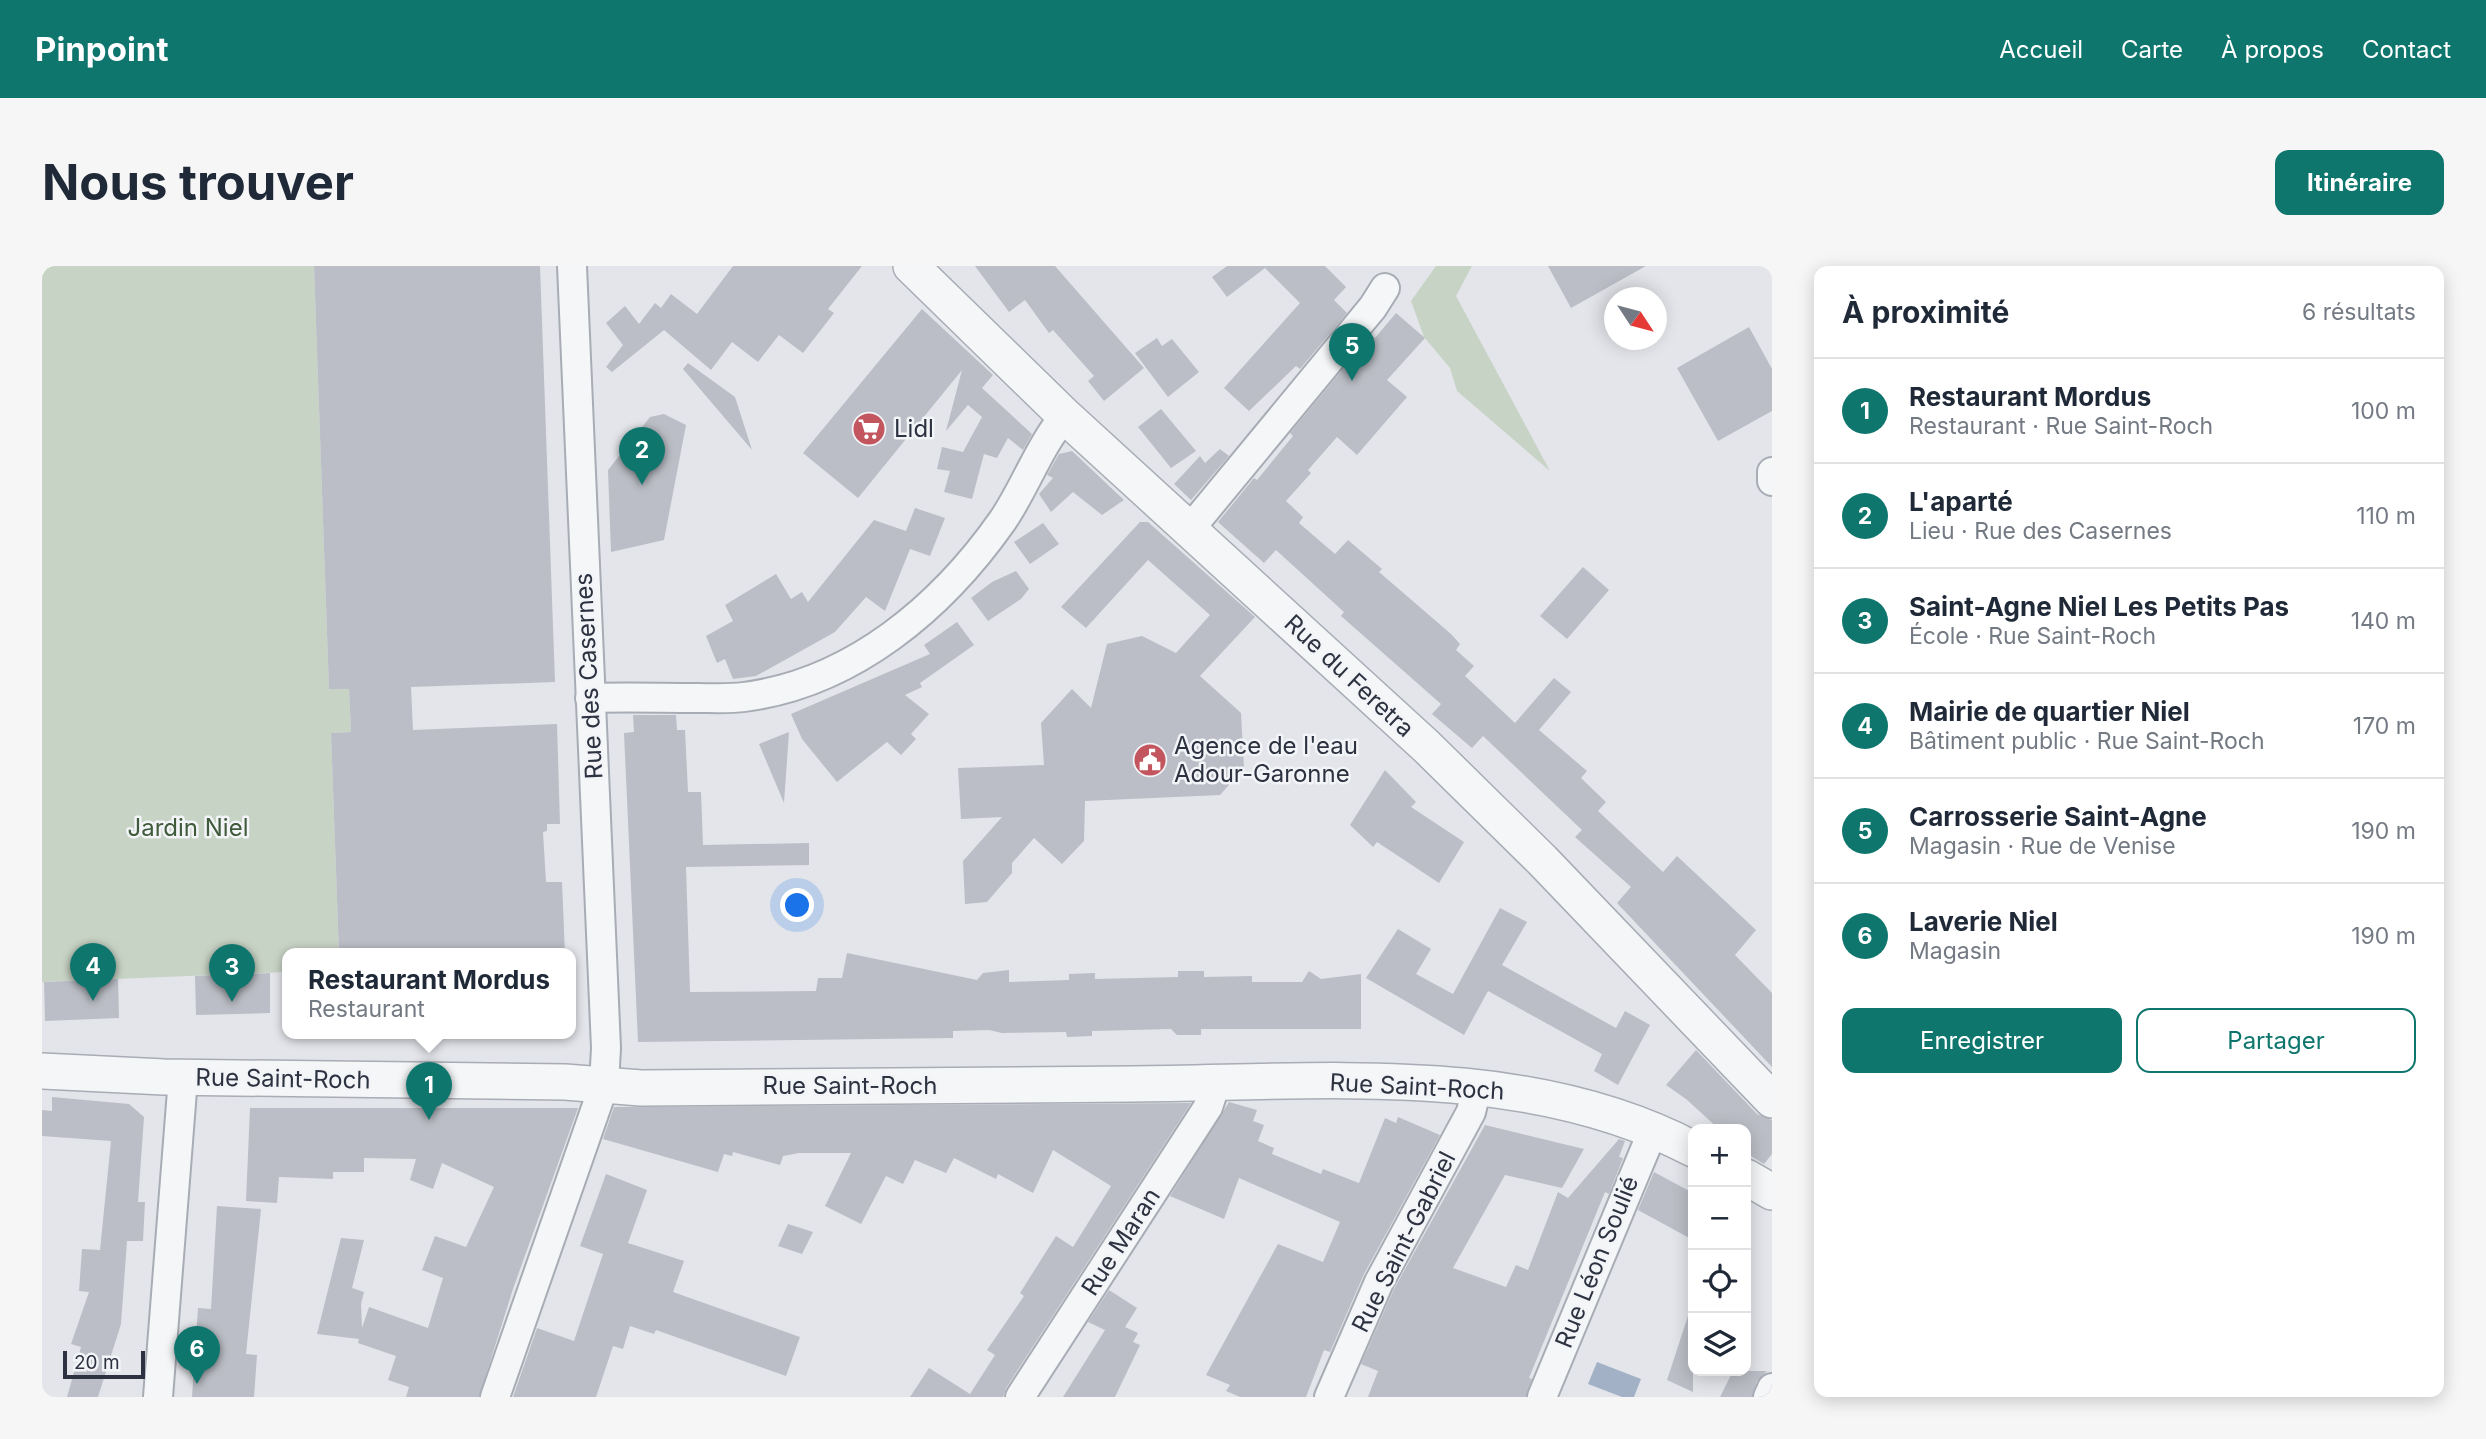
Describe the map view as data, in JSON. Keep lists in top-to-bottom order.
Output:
{
  "streets": {
    "street": [
      "Rue des Casernes",
      "Rue du Feretra",
      "Rue Saint-Roch",
      "Rue Maran",
      "Rue Saint-Gabriel",
      "Rue Léon Soulié"
    ]
  },
  "crossings": [
    ["Rue des Casernes", "Rue Saint-Roch"],
    ["Rue Saint-Roch", "Rue Maran"],
    ["Rue Saint-Roch", "Rue Saint-Gabriel"],
    ["Rue Saint-Roch", "Rue Léon Soulié"]
  ],
  "parks": ["Jardin Niel"],
  "places": {
    "supermarket": ["Lidl"],
    "public building": ["Agence de l'eau Adour-Garonne"]
  },
  "scale_bar": "20 m",
  "north": "bottom right",
  "page": {
    "header": "Pinpoint",
    "nav": [
      "Accueil",
      "Carte",
      "À propos",
      "Contact"
    ],
    "buttons": [
      "Itinéraire",
      ["Enregistrer", "Partager"]
    ],
    "title": "Nous trouver",
    "heading": ["À proximité", "6 résultats"],
    "pins": [
      "5",
      "2",
      "4",
      "3",
      "1",
      "6"
    ],
    "list": [
      {
        "mark": "1",
        "name": "Restaurant Mordus",
        "note": "Restaurant · Rue Saint-Roch",
        "value": "100 m"
      },
      {
        "mark": "2",
        "name": "L'aparté",
        "note": "Lieu · Rue des Casernes",
        "value": "110 m"
      },
      {
        "mark": "3",
        "name": "Saint-Agne Niel Les Petits Pas",
        "note": "École · Rue Saint-Roch",
        "value": "140 m"
      },
      {
        "mark": "4",
        "name": "Mairie de quartier Niel",
        "note": "Bâtiment public · Rue Saint-Roch",
        "value": "170 m"
      },
      {
        "mark": "5",
        "name": "Carrosserie Saint-Agne",
        "note": "Magasin · Rue de Venise",
        "value": "190 m"
      },
      {
        "mark": "6",
        "name": "Laverie Niel",
        "note": "Magasin",
        "value": "190 m"
      }
    ],
    "popup": ["Restaurant Mordus", "Restaurant"],
    "map_buttons": ["+", "−"],
    "scale": "20 m"
  }
}
